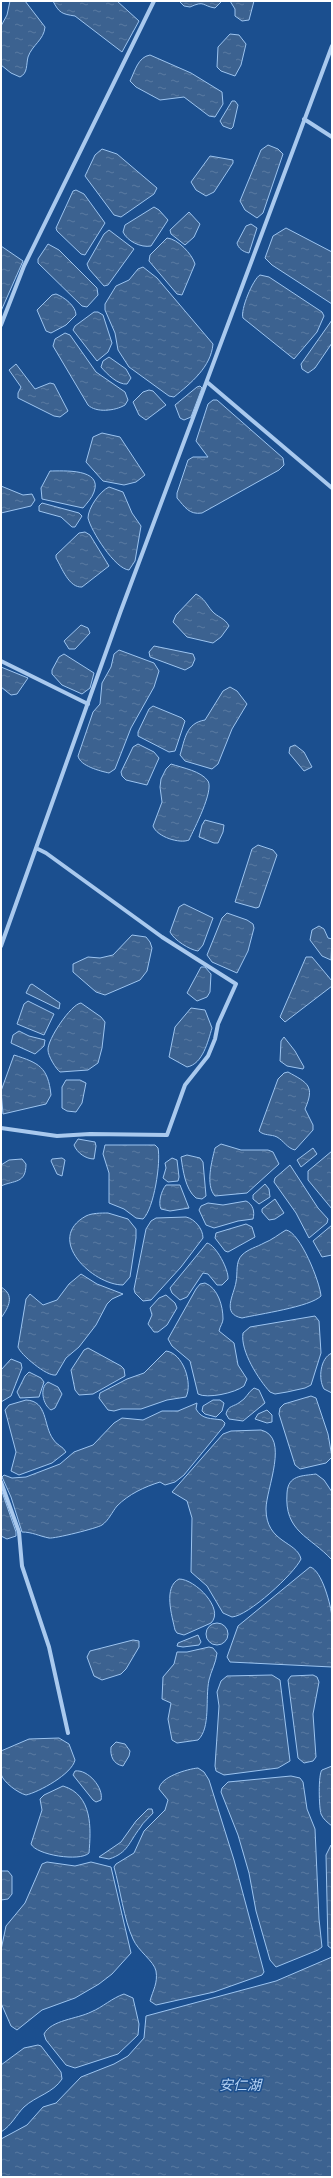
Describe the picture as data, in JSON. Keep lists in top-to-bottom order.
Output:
{
  "water": ["安仁湖"]
}
